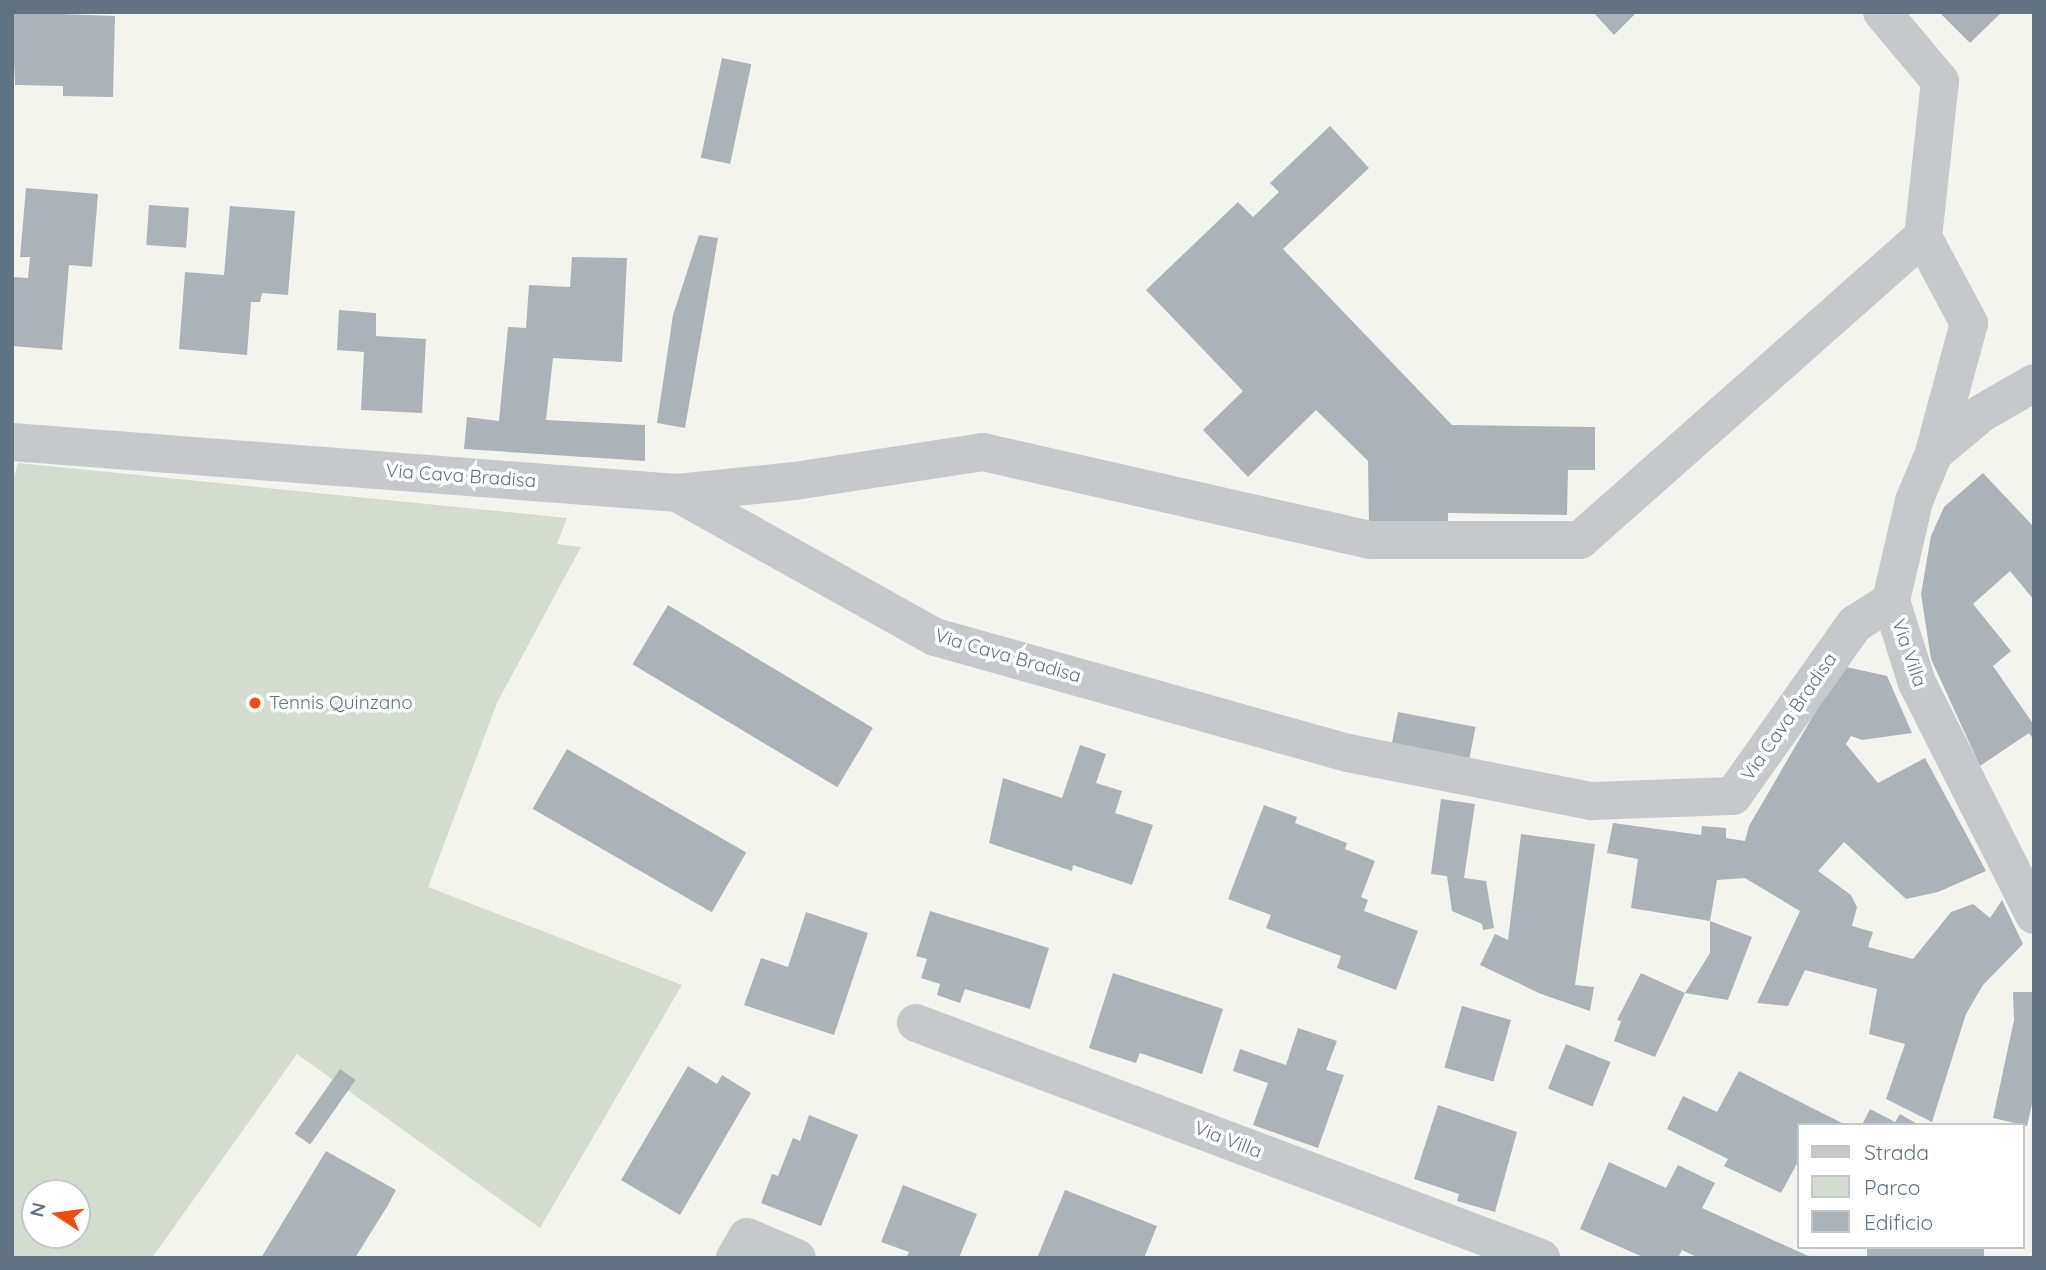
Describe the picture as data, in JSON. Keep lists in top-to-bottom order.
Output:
{
  "streets": {
    "street": ["Via Cava Bradisa", "Via Villa"]
  },
  "crossings": [
    ["Via Cava Bradisa", "Via Villa"]
  ],
  "places": ["Tennis Quinzano"],
  "legend": ["Strada", "Parco", "Edificio"],
  "north": "left"
}
